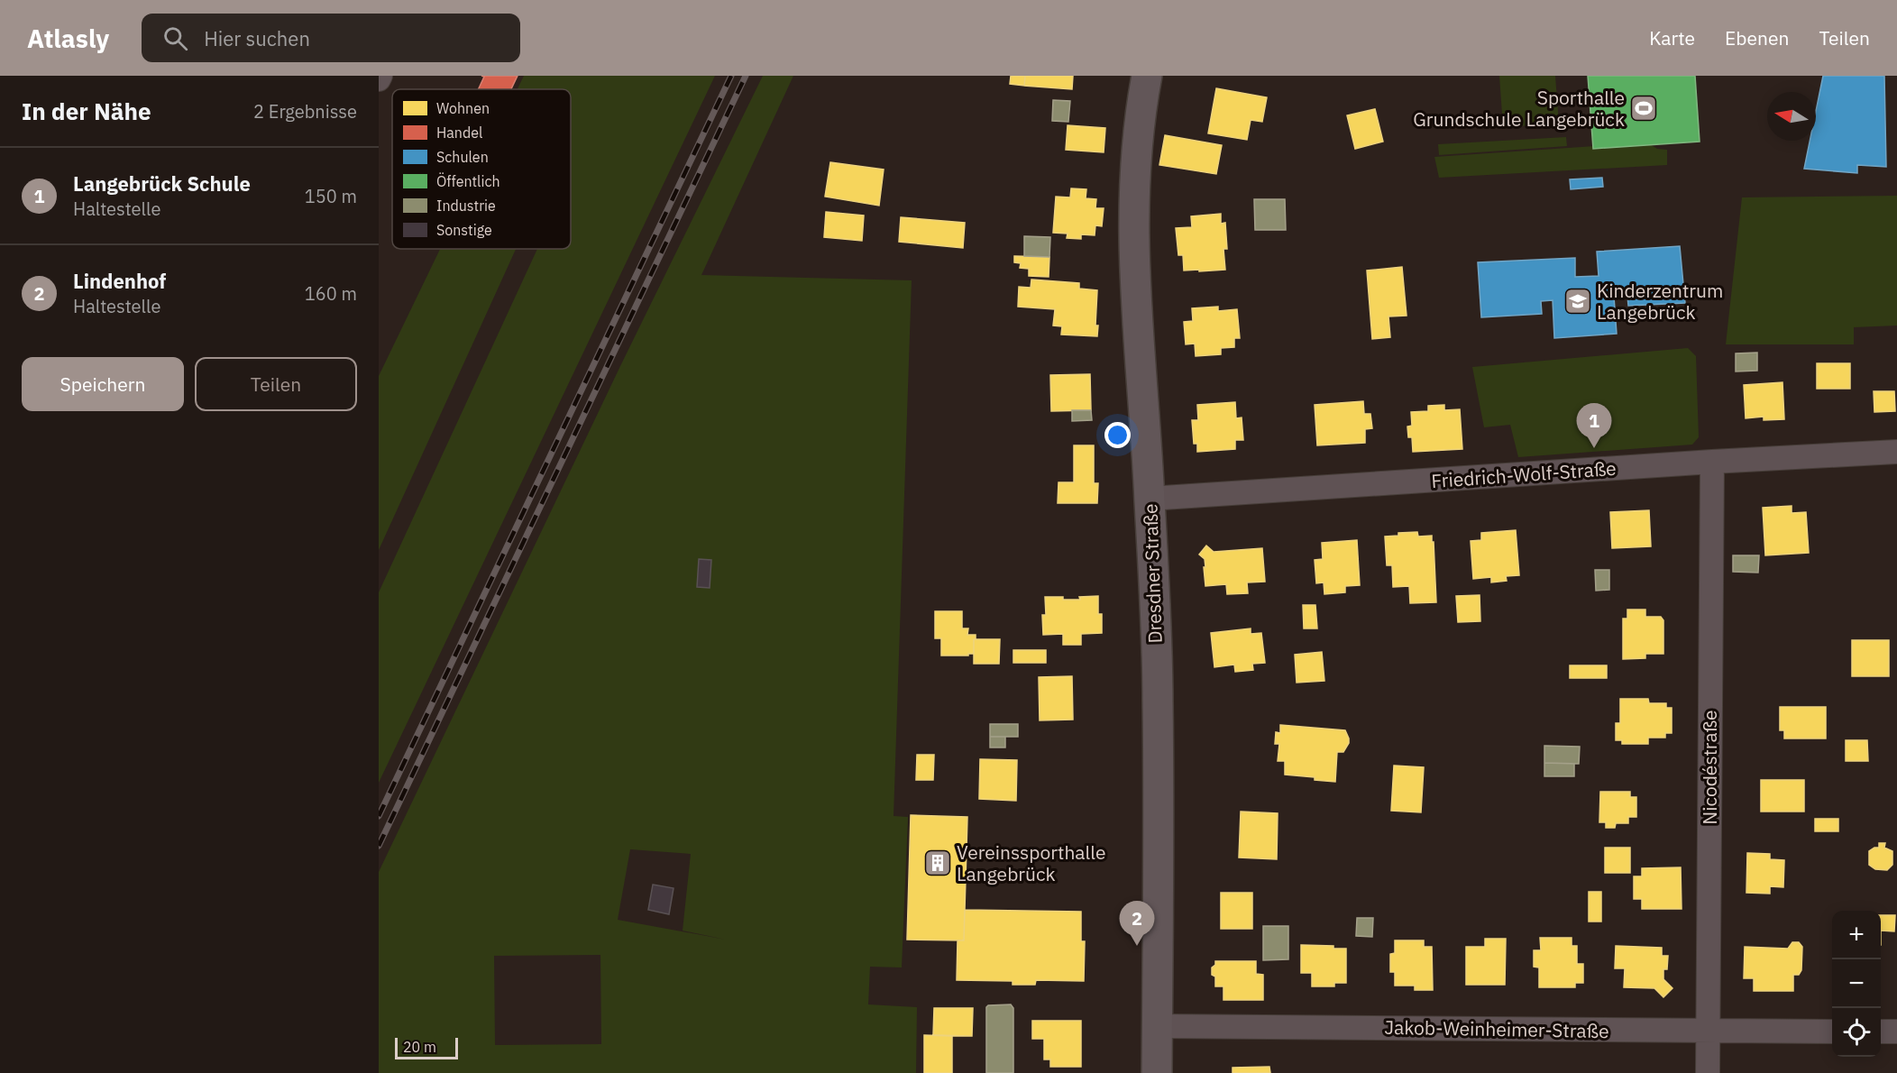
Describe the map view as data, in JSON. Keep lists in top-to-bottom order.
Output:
{
  "streets": {
    "main road": ["Dresdner Straße"],
    "street": ["Friedrich-Wolf-Straße", "Nicodéstraße", "Jakob-Weinheimer-Straße"]
  },
  "crossings": [
    ["Friedrich-Wolf-Straße", "Dresdner Straße"],
    ["Friedrich-Wolf-Straße", "Nicodéstraße"],
    ["Dresdner Straße", "Jakob-Weinheimer-Straße"],
    ["Nicodéstraße", "Jakob-Weinheimer-Straße"]
  ],
  "places": {
    "sports": ["Sporthalle Grundschule Langebrück"],
    "school or university": ["Kinderzentrum Langebrück"],
    "building": ["Vereinssporthalle Langebrück"]
  },
  "legend": [
    "Wohnen",
    "Handel",
    "Schulen",
    "Öffentlich",
    "Industrie",
    "Sonstige"
  ],
  "scale_bar": "20 m",
  "north": "left",
  "page": {
    "header": "Atlasly",
    "search": "Hier suchen",
    "nav": ["Karte", "Ebenen", "Teilen"],
    "heading": ["In der Nähe", "2 Ergebnisse"],
    "list": [
      {
        "mark": "1",
        "name": "Langebrück Schule",
        "note": "Haltestelle",
        "value": "150 m"
      },
      {
        "mark": "2",
        "name": "Lindenhof",
        "note": "Haltestelle",
        "value": "160 m"
      }
    ],
    "buttons": ["Speichern", "Teilen"],
    "pins": ["1", "2"],
    "map_buttons": ["+", "−"],
    "scale": "20 m"
  }
}
